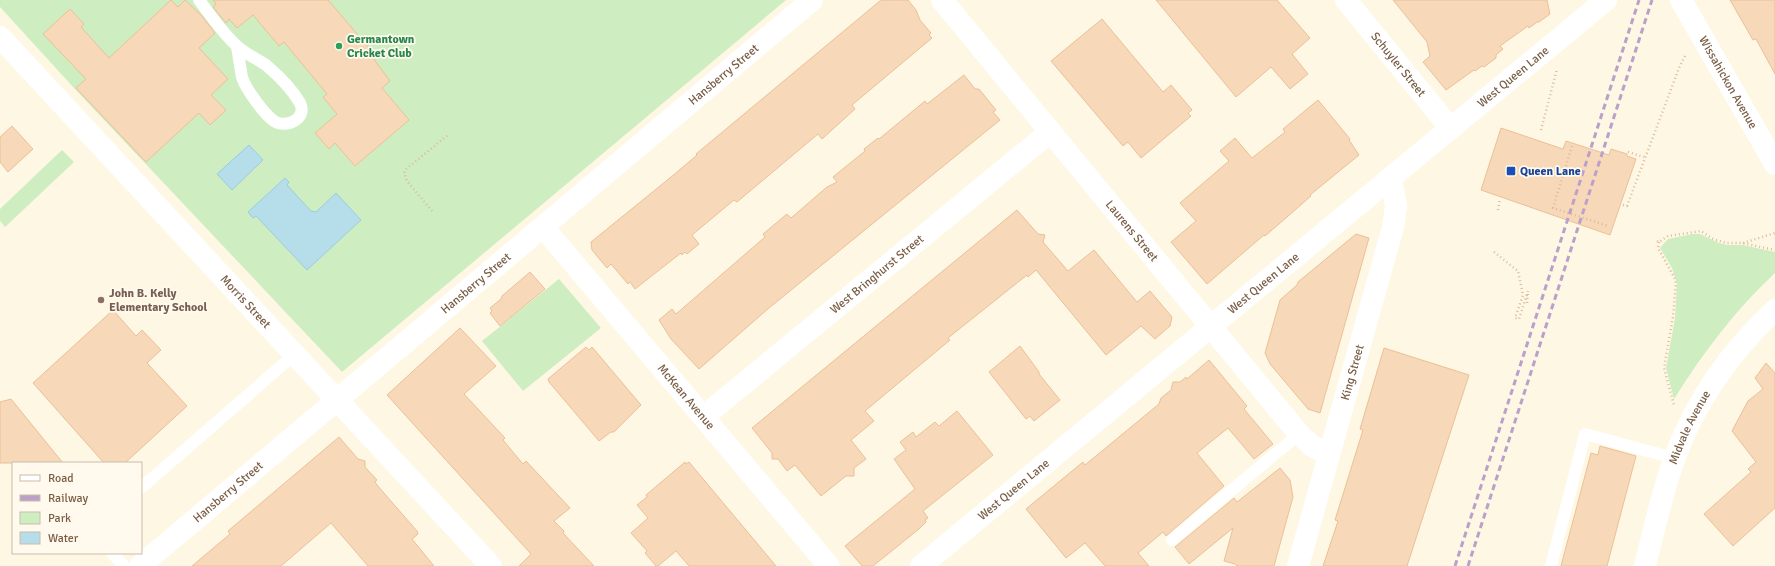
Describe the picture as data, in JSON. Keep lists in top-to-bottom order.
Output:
{
  "streets": {
    "street": [
      "Schuyler Street",
      "Hansberry Street",
      "West Queen Lane",
      "Wissahickon Avenue",
      "Laurens Street",
      "West Bringhurst Street",
      "Morris Street",
      "King Street",
      "McKean Avenue",
      "Midvale Avenue"
    ]
  },
  "crossings": [
    ["Schuyler Street", "West Queen Lane"],
    ["Hansberry Street", "Morris Street"],
    ["Hansberry Street", "McKean Avenue"],
    ["West Queen Lane", "Laurens Street"],
    ["West Queen Lane", "King Street"],
    ["Laurens Street", "West Bringhurst Street"],
    ["Laurens Street", "King Street"],
    ["West Bringhurst Street", "McKean Avenue"]
  ],
  "places": {
    "other": ["Germantown Cricket Club", "John B. Kelly Elementary School"],
    "transit": ["Queen Lane"]
  },
  "legend": [
    "Road",
    "Railway",
    "Park",
    "Water"
  ]
}
